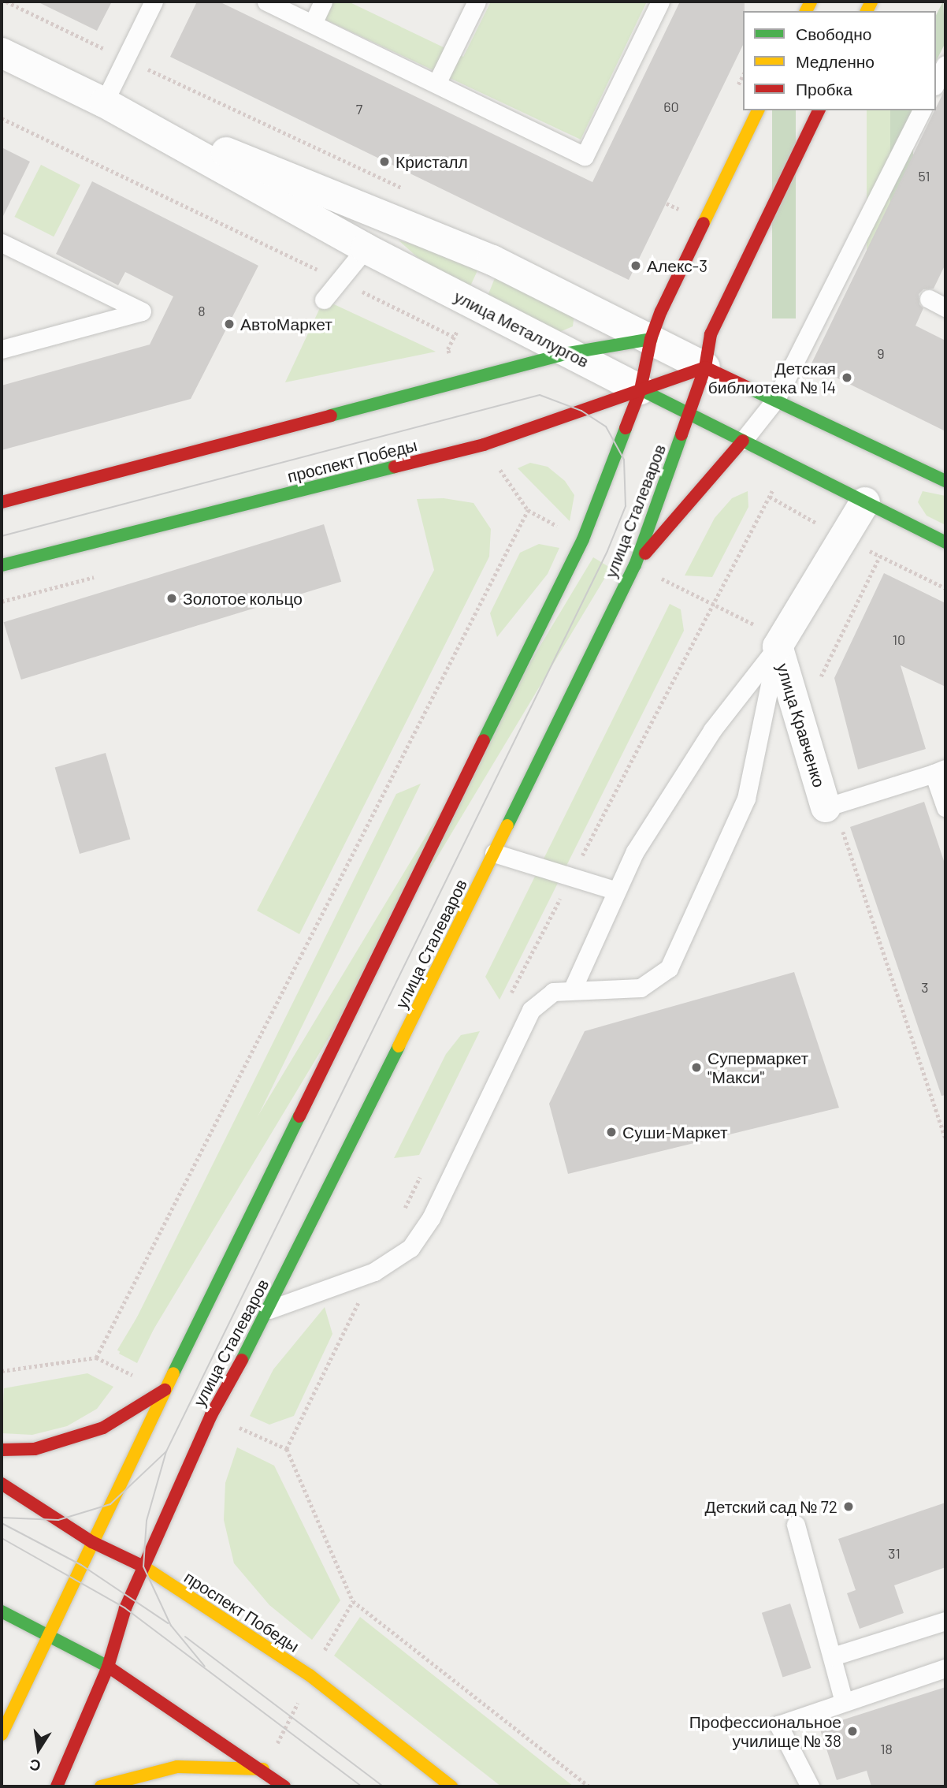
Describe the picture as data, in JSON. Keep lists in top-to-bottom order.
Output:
{
  "streets": {
    "main road": ["улица Металлургов", "проспект Победы", "улица Сталеваров"],
    "street": ["улица Кравченко"]
  },
  "crossings": [
    ["улица Металлургов", "проспект Победы"],
    ["улица Металлургов", "улица Сталеваров"],
    ["улица Металлургов", "улица Кравченко"],
    ["проспект Победы", "улица Сталеваров"]
  ],
  "places": [
    "Кристалл",
    "Алекс-3",
    "АвтоМаркет",
    "Детская библиотека № 14",
    "Золотое кольцо",
    "Супермаркет \"Макси\"",
    "Суши-Маркет",
    "Детский сад № 72",
    "Профессиональное училище № 38"
  ],
  "house_numbers": [
    "60",
    "7",
    "51",
    "8",
    "9",
    "10",
    "3",
    "31",
    "18"
  ],
  "legend": ["Свободно", "Медленно", "Пробка"],
  "north": "bottom"
}
